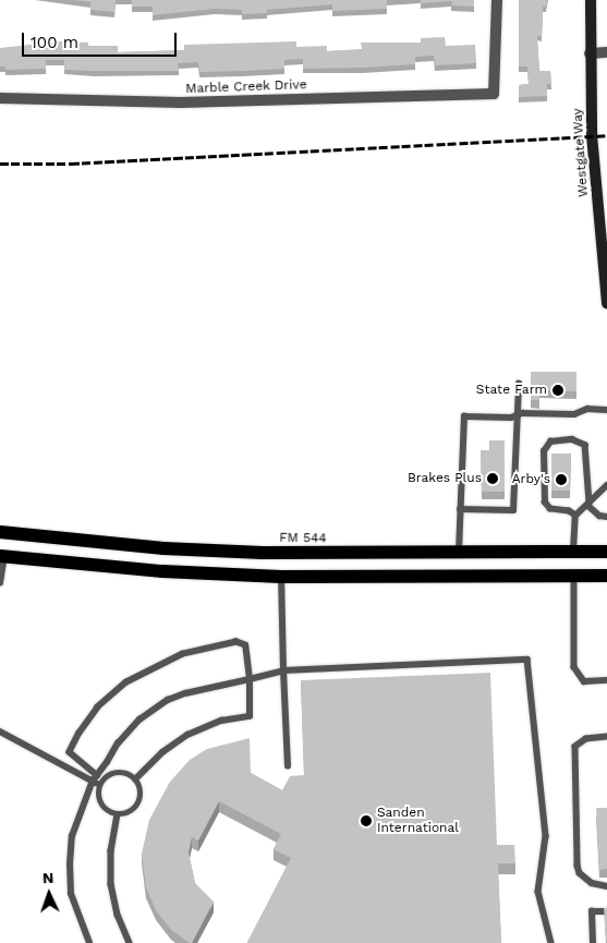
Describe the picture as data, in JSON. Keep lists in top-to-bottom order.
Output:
{
  "streets": {
    "main road": ["FM 544"],
    "street": ["Marble Creek Drive", "Westgate Way"]
  },
  "places": [
    "State Farm",
    "Brakes Plus",
    "Arby's",
    "Sanden International"
  ],
  "scale_bar": "100 m",
  "north": "top"
}
